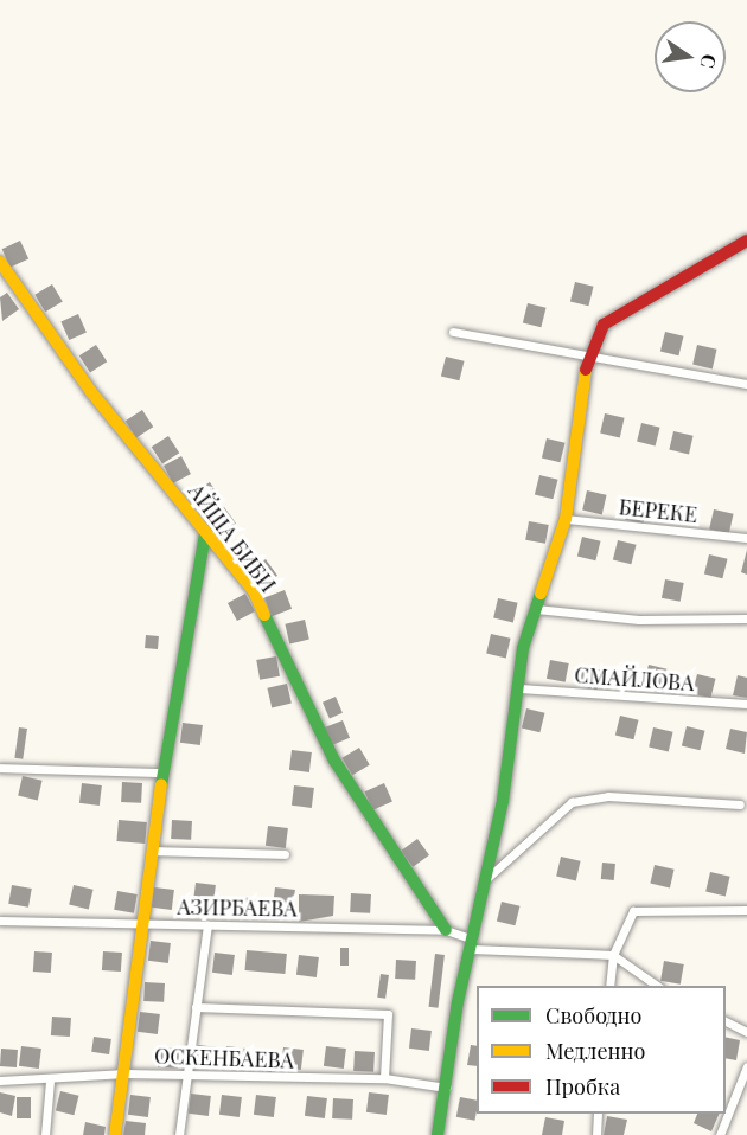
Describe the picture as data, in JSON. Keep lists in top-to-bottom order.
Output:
{
  "streets": {
    "street": [
      "БЕРЕКЕ",
      "АЙША БИБИ",
      "СМАЙЛОВА",
      "АЗИРБАЕВА",
      "ОСКЕНБАЕВА"
    ]
  },
  "crossings": [
    ["АЙША БИБИ", "АЗИРБАЕВА"]
  ],
  "legend": ["Свободно", "Медленно", "Пробка"],
  "north": "right"
}
